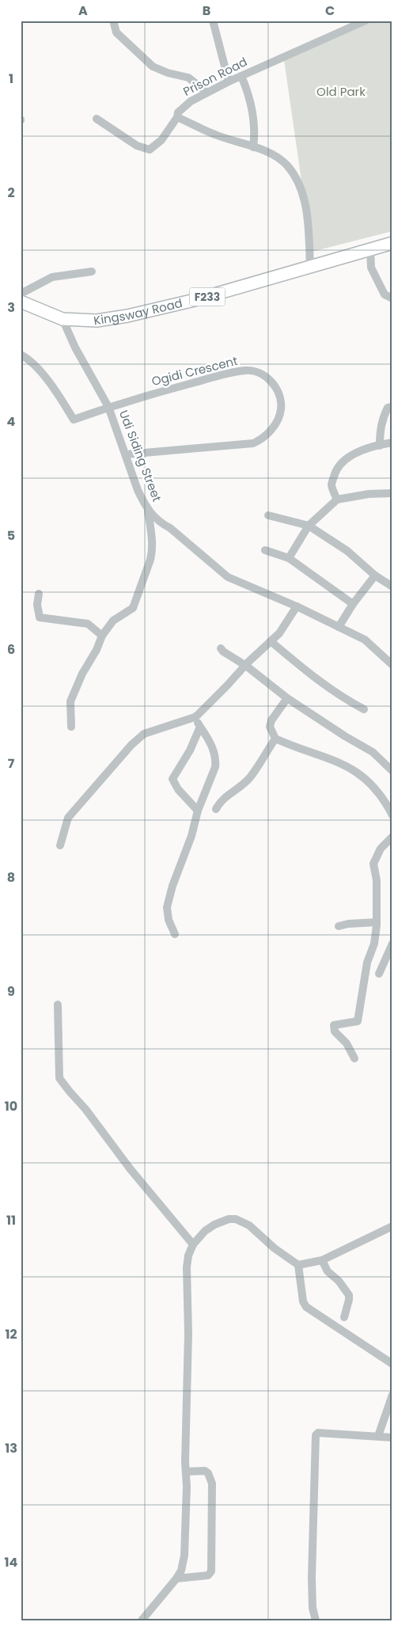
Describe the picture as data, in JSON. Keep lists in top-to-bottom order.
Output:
{
  "streets": {
    "main road": ["F233", "Kingsway Road"],
    "street": ["Prison Road", "Ogidi Crescent", "Udi Siding Street"]
  },
  "crossings": [
    ["Kingsway Road", "Udi Siding Street"],
    ["Ogidi Crescent", "Udi Siding Street"]
  ],
  "parks": ["Old Park"],
  "grid": {
    "columns": ["A", "B", "C"],
    "rows": [
      "1",
      "2",
      "3",
      "4",
      "5",
      "6",
      "7",
      "8",
      "9",
      "10",
      "11",
      "12",
      "13",
      "14"
    ]
  }
}
